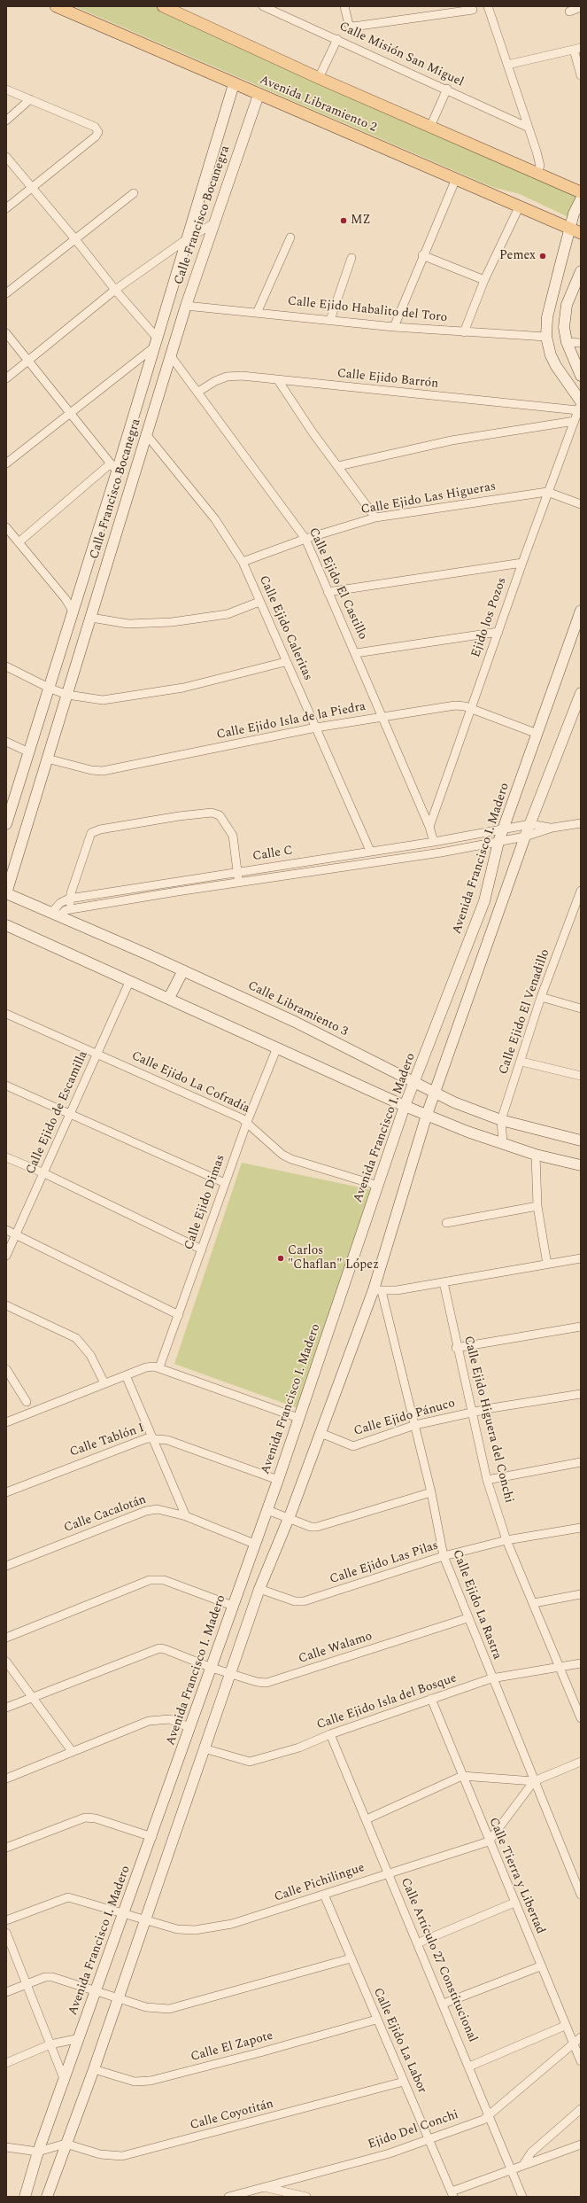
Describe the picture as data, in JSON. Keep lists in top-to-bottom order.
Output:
{
  "streets": {
    "main road": ["Avenida Libramiento 2"],
    "street": [
      "Calle Misión San Miguel",
      "Calle Francisco Bocanegra",
      "Calle Ejido Habalito del Toro",
      "Calle Ejido Barrón",
      "Calle Ejido Las Higueras",
      "Calle Ejido El Castillo",
      "Ejido los Pozos",
      "Calle Ejido Caleritas",
      "Calle Ejido Isla de la Piedra",
      "Calle C",
      "Avenida Francisco I. Madero",
      "Calle Libramiento 3",
      "Calle Ejido El Venadillo",
      "Calle Ejido La Cofradía",
      "Calle Ejido de Escamilla",
      "Calle Ejido Dimas",
      "Calle Ejido Pánuco",
      "Calle Ejido Higuera del Conchi",
      "Calle Tablón I",
      "Calle Cacalotán",
      "Calle Ejido Las Pilas",
      "Calle Ejido La Rastra",
      "Calle Walamo",
      "Calle Ejido Isla del Bosque",
      "Calle Tierra y Libertad",
      "Calle Pichilingue",
      "Calle Artículo 27 Constitucional",
      "Calle Ejido La Labor",
      "Calle El Zapote",
      "Calle Coyotitán",
      "Ejido Del Conchi"
    ]
  },
  "crossings": [
    ["Avenida Libramiento 2", "Calle Francisco Bocanegra"],
    ["Calle Francisco Bocanegra", "Calle Ejido Habalito del Toro"],
    ["Calle Francisco Bocanegra", "Calle Ejido El Castillo"],
    ["Calle Francisco Bocanegra", "Calle Ejido Caleritas"],
    ["Calle Francisco Bocanegra", "Calle Ejido Isla de la Piedra"],
    ["Calle Francisco Bocanegra", "Calle Libramiento 3"],
    ["Calle Ejido Barrón", "Calle Ejido El Castillo"],
    ["Calle Ejido Barrón", "Ejido los Pozos"],
    ["Calle Ejido Las Higueras", "Calle Ejido El Castillo"],
    ["Calle Ejido Las Higueras", "Ejido los Pozos"],
    ["Calle Ejido Las Higueras", "Calle Ejido Caleritas"],
    ["Calle Ejido El Castillo", "Ejido los Pozos"],
    ["Calle Ejido El Castillo", "Calle Ejido Isla de la Piedra"],
    ["Ejido los Pozos", "Calle Ejido Isla de la Piedra"],
    ["Calle Ejido Caleritas", "Calle Ejido Isla de la Piedra"],
    ["Calle Ejido Caleritas", "Calle C"],
    ["Calle Ejido Isla de la Piedra", "Avenida Francisco I. Madero"],
    ["Calle C", "Avenida Francisco I. Madero"],
    ["Calle C", "Calle Libramiento 3"],
    ["Avenida Francisco I. Madero", "Calle Libramiento 3"],
    ["Avenida Francisco I. Madero", "Calle Ejido La Cofradía"],
    ["Avenida Francisco I. Madero", "Calle Tablón I"],
    ["Avenida Francisco I. Madero", "Calle Cacalotán"],
    ["Avenida Francisco I. Madero", "Calle Walamo"],
    ["Avenida Francisco I. Madero", "Calle Pichilingue"],
    ["Calle Libramiento 3", "Calle Ejido El Venadillo"],
    ["Calle Ejido La Cofradía", "Calle Ejido de Escamilla"],
    ["Calle Ejido La Cofradía", "Calle Ejido Dimas"],
    ["Calle Ejido Pánuco", "Calle Ejido Higuera del Conchi"],
    ["Calle Ejido Pánuco", "Calle Ejido La Rastra"],
    ["Calle Ejido Higuera del Conchi", "Calle Ejido Las Pilas"],
    ["Calle Ejido Higuera del Conchi", "Calle Ejido Isla del Bosque"],
    ["Calle Ejido Las Pilas", "Calle Ejido La Rastra"],
    ["Calle Ejido La Rastra", "Calle Walamo"],
    ["Calle Ejido La Rastra", "Calle Ejido Isla del Bosque"],
    ["Calle Ejido Isla del Bosque", "Calle Tierra y Libertad"],
    ["Calle Ejido Isla del Bosque", "Calle Artículo 27 Constitucional"],
    ["Calle Tierra y Libertad", "Calle Pichilingue"],
    ["Calle Tierra y Libertad", "Ejido Del Conchi"],
    ["Calle Pichilingue", "Calle Artículo 27 Constitucional"],
    ["Calle Pichilingue", "Calle Ejido La Labor"],
    ["Calle Artículo 27 Constitucional", "Ejido Del Conchi"],
    ["Calle Ejido La Labor", "Calle El Zapote"],
    ["Calle Ejido La Labor", "Calle Coyotitán"],
    ["Calle Ejido La Labor", "Ejido Del Conchi"]
  ],
  "places": ["MZ", "Pemex", "Carlos \"Chaflan\" López"]
}
